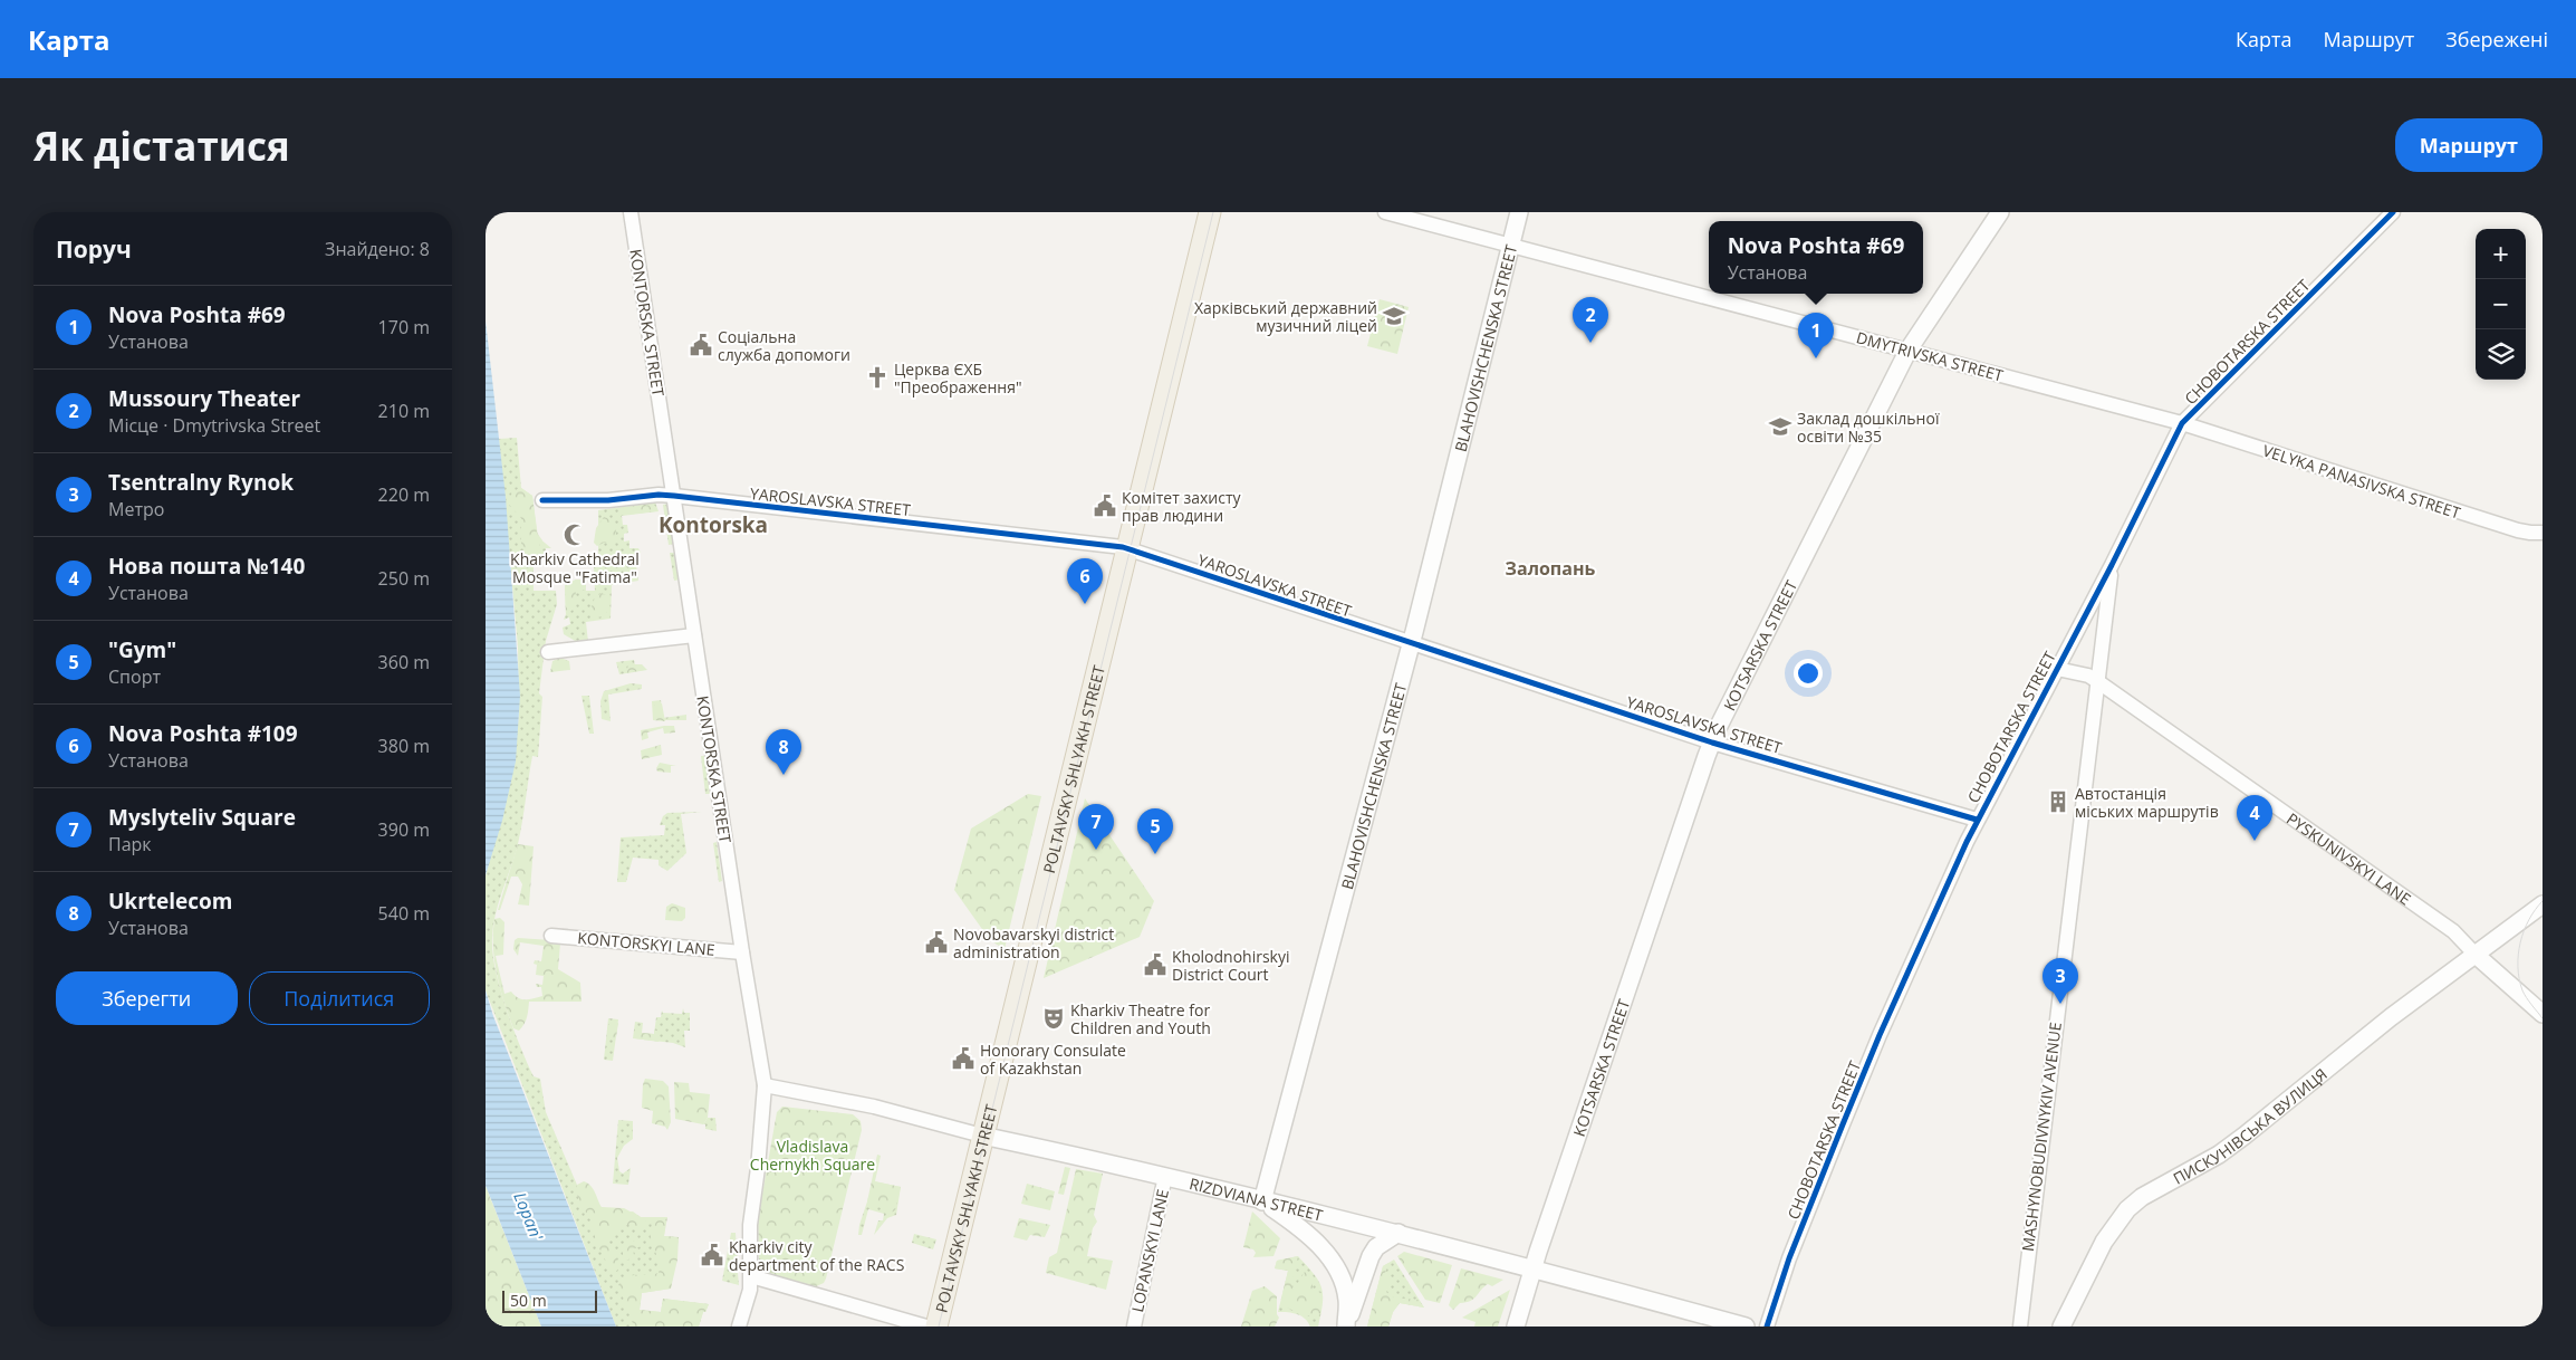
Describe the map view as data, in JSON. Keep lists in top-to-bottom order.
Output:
{
  "streets": {
    "main road": ["POLTAVSKY SHLYAKH STREET"],
    "street": [
      "KONTORSKA STREET",
      "CHOBOTARSKA STREET",
      "BLAHOVISHCHENSKA STREET",
      "DMYTRIVSKA STREET",
      "VELYKA PANASIVSKA STREET",
      "YAROSLAVSKA STREET",
      "KOTSARSKA STREET",
      "PYSKUNIVSKYI LANE",
      "KONTORSKYI LANE",
      "ПИСКУНІВСЬКА ВУЛИЦЯ",
      "MASHYNOBUDIVNYKIV AVENUE",
      "RIZDVIANA STREET",
      "LOPANSKYI LANE"
    ]
  },
  "crossings": [
    ["KONTORSKA STREET", "YAROSLAVSKA STREET"],
    ["KONTORSKA STREET", "KONTORSKYI LANE"],
    ["KONTORSKA STREET", "RIZDVIANA STREET"],
    ["CHOBOTARSKA STREET", "DMYTRIVSKA STREET"],
    ["CHOBOTARSKA STREET", "VELYKA PANASIVSKA STREET"],
    ["CHOBOTARSKA STREET", "YAROSLAVSKA STREET"],
    ["CHOBOTARSKA STREET", "PYSKUNIVSKYI LANE"],
    ["CHOBOTARSKA STREET", "MASHYNOBUDIVNYKIV AVENUE"],
    ["BLAHOVISHCHENSKA STREET", "DMYTRIVSKA STREET"],
    ["BLAHOVISHCHENSKA STREET", "YAROSLAVSKA STREET"],
    ["BLAHOVISHCHENSKA STREET", "RIZDVIANA STREET"],
    ["DMYTRIVSKA STREET", "VELYKA PANASIVSKA STREET"],
    ["DMYTRIVSKA STREET", "KOTSARSKA STREET"],
    ["YAROSLAVSKA STREET", "KOTSARSKA STREET"],
    ["YAROSLAVSKA STREET", "POLTAVSKY SHLYAKH STREET"],
    ["KOTSARSKA STREET", "RIZDVIANA STREET"],
    ["POLTAVSKY SHLYAKH STREET", "RIZDVIANA STREET"],
    ["PYSKUNIVSKYI LANE", "ПИСКУНІВСЬКА ВУЛИЦЯ"],
    ["PYSKUNIVSKYI LANE", "MASHYNOBUDIVNYKIV AVENUE"],
    ["RIZDVIANA STREET", "LOPANSKYI LANE"]
  ],
  "districts": ["Kontorska", "Залопань"],
  "water": ["Lopan'"],
  "parks": ["Vladislava Chernykh Square"],
  "places": {
    "school or university": ["Харківський державний музичний ліцей", "Заклад дошкільної освіти №35"],
    "public building": [
      "Соціальна служба допомоги",
      "Комітет захисту прав людини",
      "Novobavarskyi district administration",
      "Kholodnohirskyi District Court",
      "Honorary Consulate of Kazakhstan",
      "Kharkiv city department of the RACS"
    ],
    "church": ["Церква ЄХБ \"Преображення\""],
    "mosque": ["Kharkiv Cathedral Mosque \"Fatima\""],
    "building": ["Автостанція міських маршрутів"],
    "theatre": ["Kharkiv Theatre for Children and Youth"]
  },
  "scale_bar": "50 m",
  "page": {
    "header": "Карта",
    "nav": ["Карта", "Маршрут", "Збережені"],
    "buttons": [
      "Маршрут",
      ["Зберегти", "Поділитися"]
    ],
    "title": "Як дістатися",
    "heading": ["Поруч", "Знайдено: 8"],
    "popup": ["Nova Poshta #69", "Установа"],
    "map_buttons": ["+", "−"],
    "list": [
      {
        "mark": "1",
        "name": "Nova Poshta #69",
        "note": "Установа",
        "value": "170 m"
      },
      {
        "mark": "2",
        "name": "Mussoury Theater",
        "note": "Місце · Dmytrivska Street",
        "value": "210 m"
      },
      {
        "mark": "3",
        "name": "Tsentralny Rynok",
        "note": "Метро",
        "value": "220 m"
      },
      {
        "mark": "4",
        "name": "Нова пошта №140",
        "note": "Установа",
        "value": "250 m"
      },
      {
        "mark": "5",
        "name": "\"Gym\"",
        "note": "Спорт",
        "value": "360 m"
      },
      {
        "mark": "6",
        "name": "Nova Poshta #109",
        "note": "Установа",
        "value": "380 m"
      },
      {
        "mark": "7",
        "name": "Myslyteliv Square",
        "note": "Парк",
        "value": "390 m"
      },
      {
        "mark": "8",
        "name": "Ukrtelecom",
        "note": "Установа",
        "value": "540 m"
      }
    ],
    "pins": [
      "2",
      "1",
      "6",
      "8",
      "4",
      "7",
      "5",
      "3"
    ],
    "scale": "50 m"
  }
}
